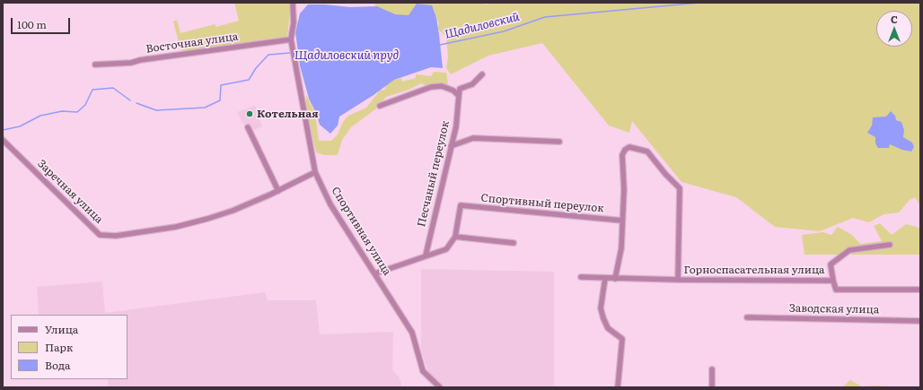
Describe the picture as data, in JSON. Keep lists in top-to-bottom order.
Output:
{
  "streets": {
    "street": [
      "Восточная улица",
      "Песчаный переулок",
      "Заречная улица",
      "Спортивный переулок",
      "Спортивная улица",
      "Горноспасательная улица",
      "Заводская улица"
    ]
  },
  "crossings": [
    ["Восточная улица", "Спортивная улица"],
    ["Заречная улица", "Спортивная улица"]
  ],
  "water": ["Щадиловский", "Щадиловский пруд"],
  "places": ["Котельная"],
  "legend": ["Улица", "Парк", "Вода"],
  "scale_bar": "100 m",
  "north": "top"
}
